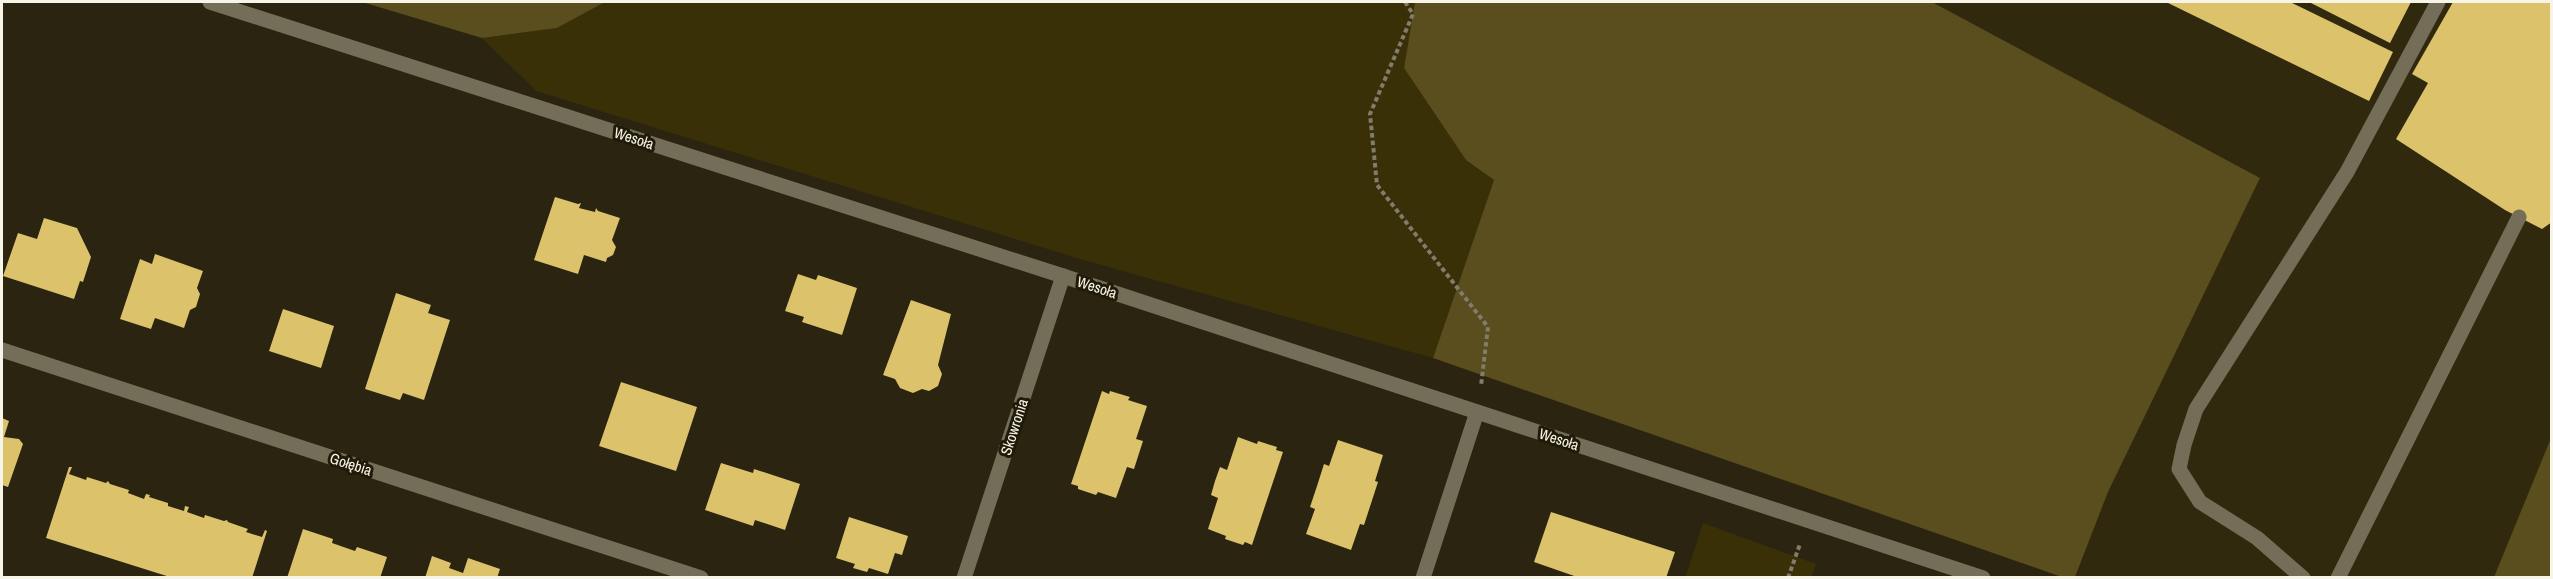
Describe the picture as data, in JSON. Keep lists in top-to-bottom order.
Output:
{
  "streets": {
    "street": ["Wesoła", "Skowronia", "Gołębia"]
  },
  "crossings": [
    ["Wesoła", "Skowronia"]
  ]
}
